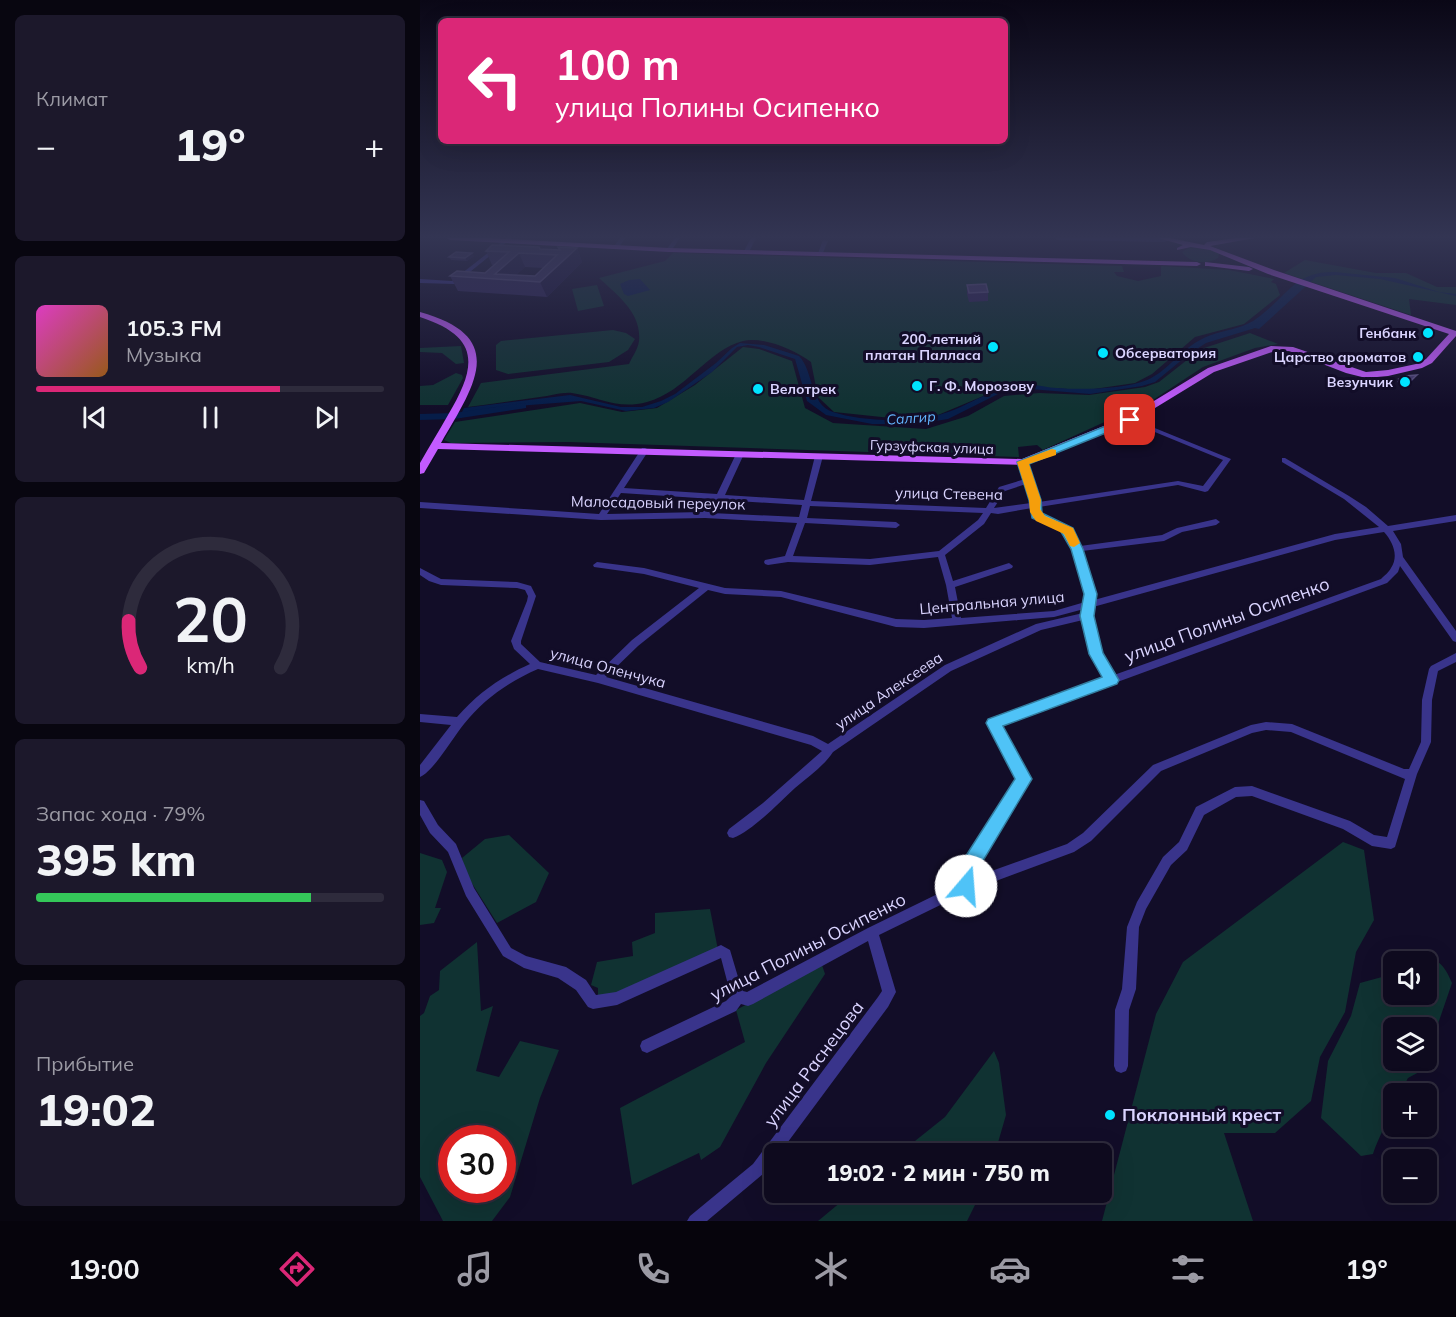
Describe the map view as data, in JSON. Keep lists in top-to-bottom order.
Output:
{
  "streets": {
    "main road": ["Гурзуфская улица"],
    "street": [
      "улица Стевена",
      "Малосадовый переулок",
      "Центральная улица",
      "улица Полины Осипенко",
      "улица Оленчука",
      "улица Алексеева",
      "улица Раснецова"
    ]
  },
  "crossings": [
    ["Гурзуфская улица", "улица Стевена"],
    ["Центральная улица", "улица Алексеева"],
    ["улица Полины Осипенко", "улица Раснецова"],
    ["улица Оленчука", "улица Алексеева"]
  ],
  "water": ["Салгир"],
  "places": [
    "Генбанк",
    "200-летний платан Палласа",
    "Обсерватория",
    "Царство ароматов",
    "Везунчик",
    "Г. Ф. Морозову",
    "Велотрек",
    "Поклонный крест"
  ],
  "page": {
    "tile": [
      "Климат",
      ["Запас хода · 79%", "395 km"],
      ["Прибытие", "19:02"]
    ],
    "turn": ["100 m", "улица Полины Осипенко"],
    "heat": ["−", "19°", "+"],
    "song": ["105.3 FM", "Музыка"],
    "map_buttons": ["+", "−"],
    "limit": "30",
    "trip": "19:02 · 2 мин · 750 m",
    "tabs": ["19:00", "19°"],
    "gauge": ["20", "km/h"]
  }
}
